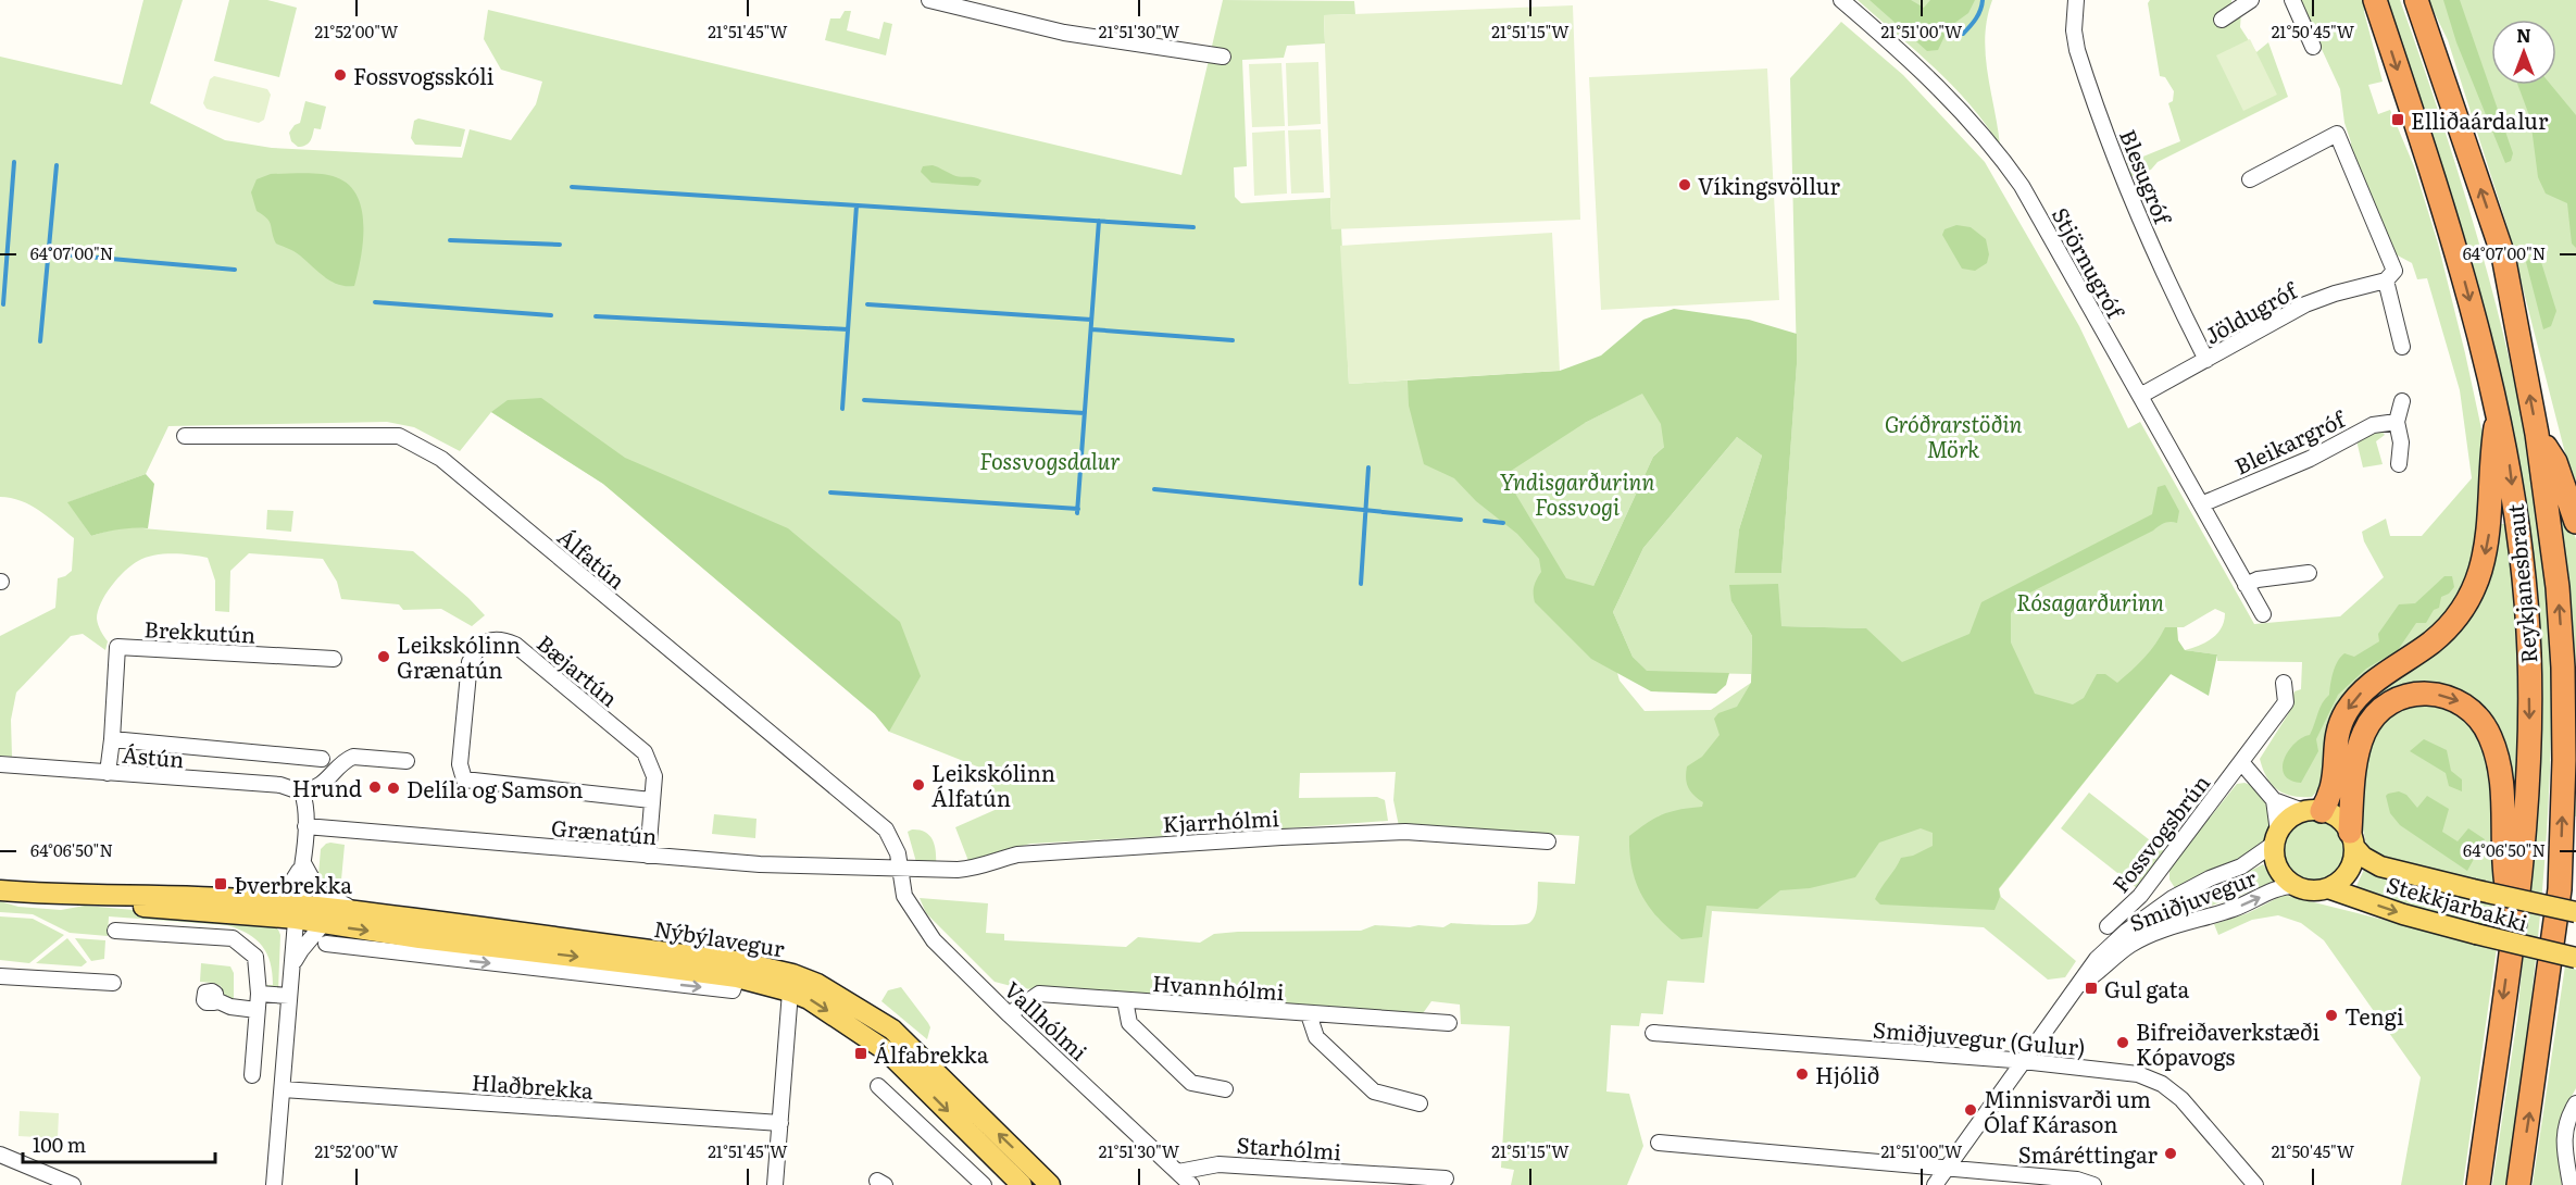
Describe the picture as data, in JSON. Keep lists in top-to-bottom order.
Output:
{
  "streets": {
    "highway": ["Reykjanesbraut"],
    "main road": ["Stekkjarbakki", "Nýbýlavegur"],
    "street": [
      "Blesugróf",
      "Stjörnugróf",
      "Jöldugróf",
      "Bleikargróf",
      "Álfatún",
      "Brekkutún",
      "Bæjartún",
      "Ástún",
      "Kjarrhólmi",
      "Grænatún",
      "Fossvogsbrún",
      "Smiðjuvegur",
      "Hvannhólmi",
      "Vallhólmi",
      "Smiðjuvegur (Gulur)",
      "Hlaðbrekka",
      "Starhólmi"
    ]
  },
  "crossings": [
    ["Blesugróf", "Jöldugróf"],
    ["Stjörnugróf", "Jöldugróf"],
    ["Stjörnugróf", "Bleikargróf"],
    ["Álfatún", "Kjarrhólmi"],
    ["Álfatún", "Grænatún"],
    ["Álfatún", "Vallhólmi"],
    ["Brekkutún", "Ástún"],
    ["Bæjartún", "Grænatún"],
    ["Kjarrhólmi", "Grænatún"],
    ["Kjarrhólmi", "Vallhólmi"],
    ["Grænatún", "Vallhólmi"],
    ["Smiðjuvegur", "Stekkjarbakki"],
    ["Smiðjuvegur", "Smiðjuvegur (Gulur)"],
    ["Hvannhólmi", "Vallhólmi"],
    ["Vallhólmi", "Starhólmi"]
  ],
  "parks": [
    "Gróðrarstöðin Mörk",
    "Fossvogsdalur",
    "Yndisgarðurinn Fossvogi",
    "Rósagarðurinn"
  ],
  "places": {
    "other": [
      "Fossvogsskóli",
      "Víkingsvöllur",
      "Leikskólinn Grænatún",
      "Leikskólinn Álfatún",
      "Hrund",
      "Delíla og Samson",
      "Tengi",
      "Bifreiðaverkstæði Kópavogs",
      "Hjólið",
      "Minnisvarði um Ólaf Kárason",
      "Smáréttingar"
    ],
    "transit": [
      "Elliðaárdalur",
      "Þverbrekka",
      "Gul gata",
      "Álfabrekka"
    ]
  },
  "scale_bar": "100 m",
  "north": "top",
  "coordinates": [
    "21°52'00\"W",
    "21°51'45\"W",
    "21°51'30\"W",
    "21°51'15\"W",
    "21°51'00\"W",
    "21°50'45\"W",
    "64°07'00\"N",
    "64°06'50\"N"
  ]
}
